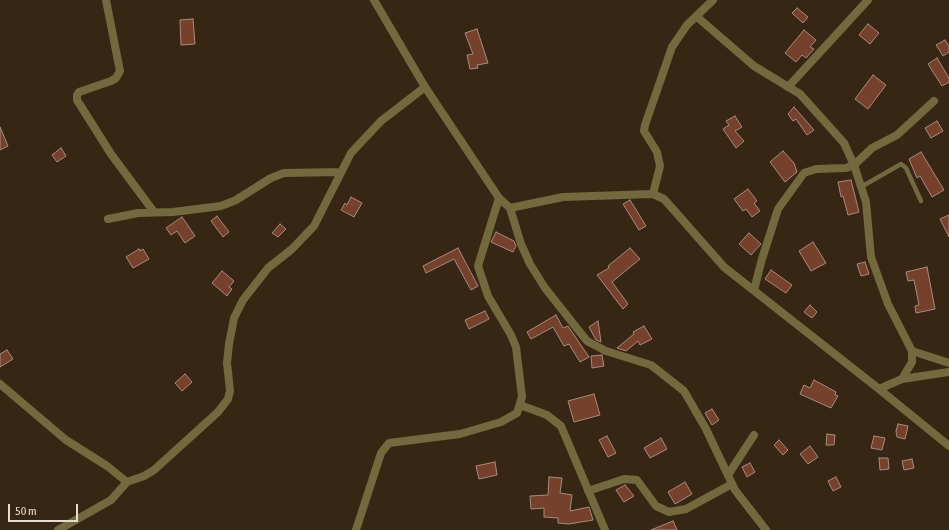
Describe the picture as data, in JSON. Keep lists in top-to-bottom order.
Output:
{
  "scale_bar": "50 m"
}
